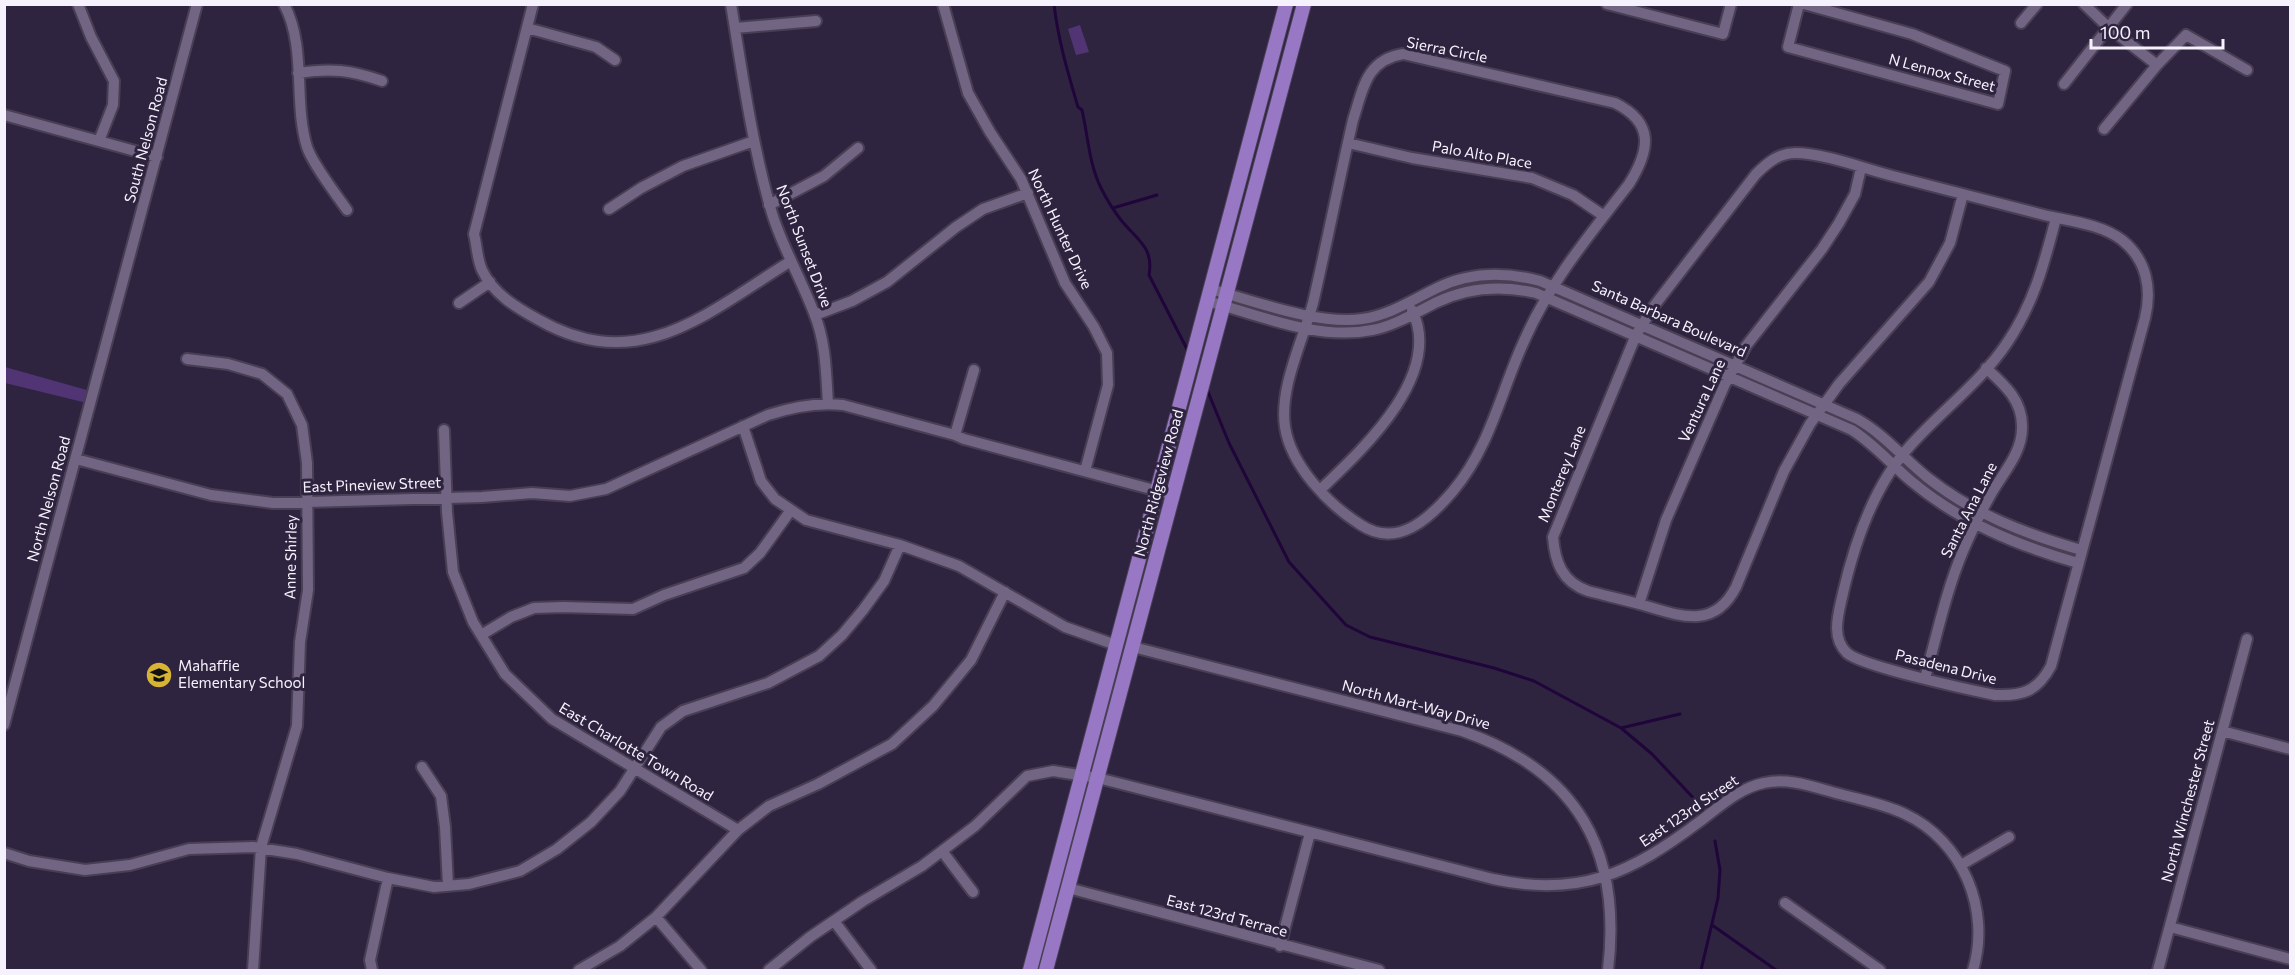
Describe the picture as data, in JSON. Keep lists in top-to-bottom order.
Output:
{
  "streets": {
    "main road": ["North Ridgeview Road"],
    "street": [
      "Sierra Circle",
      "N Lennox Street",
      "South Nelson Road",
      "Palo Alto Place",
      "North Hunter Drive",
      "North Sunset Drive",
      "Santa Barbara Boulevard",
      "Ventura Lane",
      "Monterey Lane",
      "East Pineview Street",
      "North Nelson Road",
      "Santa Ana Lane",
      "Anne Shirley",
      "Pasadena Drive",
      "North Mart-Way Drive",
      "East Charlotte Town Road",
      "North Winchester Street",
      "East 123rd Street",
      "East 123rd Terrace"
    ]
  },
  "crossings": [
    ["Sierra Circle", "Palo Alto Place"],
    ["Sierra Circle", "Santa Barbara Boulevard"],
    ["South Nelson Road", "North Nelson Road"],
    ["North Sunset Drive", "East Pineview Street"],
    ["Santa Barbara Boulevard", "Ventura Lane"],
    ["Santa Barbara Boulevard", "Monterey Lane"],
    ["Santa Barbara Boulevard", "North Ridgeview Road"],
    ["Santa Barbara Boulevard", "Santa Ana Lane"],
    ["Santa Barbara Boulevard", "Pasadena Drive"],
    ["Ventura Lane", "Monterey Lane"],
    ["Monterey Lane", "Pasadena Drive"],
    ["North Ridgeview Road", "North Mart-Way Drive"],
    ["North Ridgeview Road", "East 123rd Street"],
    ["North Ridgeview Road", "East 123rd Terrace"],
    ["East Pineview Street", "North Nelson Road"],
    ["East Pineview Street", "Anne Shirley"],
    ["East Pineview Street", "East Charlotte Town Road"],
    ["Santa Ana Lane", "Pasadena Drive"],
    ["North Mart-Way Drive", "East 123rd Street"]
  ],
  "places": {
    "school or university": ["Mahaffie Elementary School"]
  },
  "scale_bar": "100 m"
}
